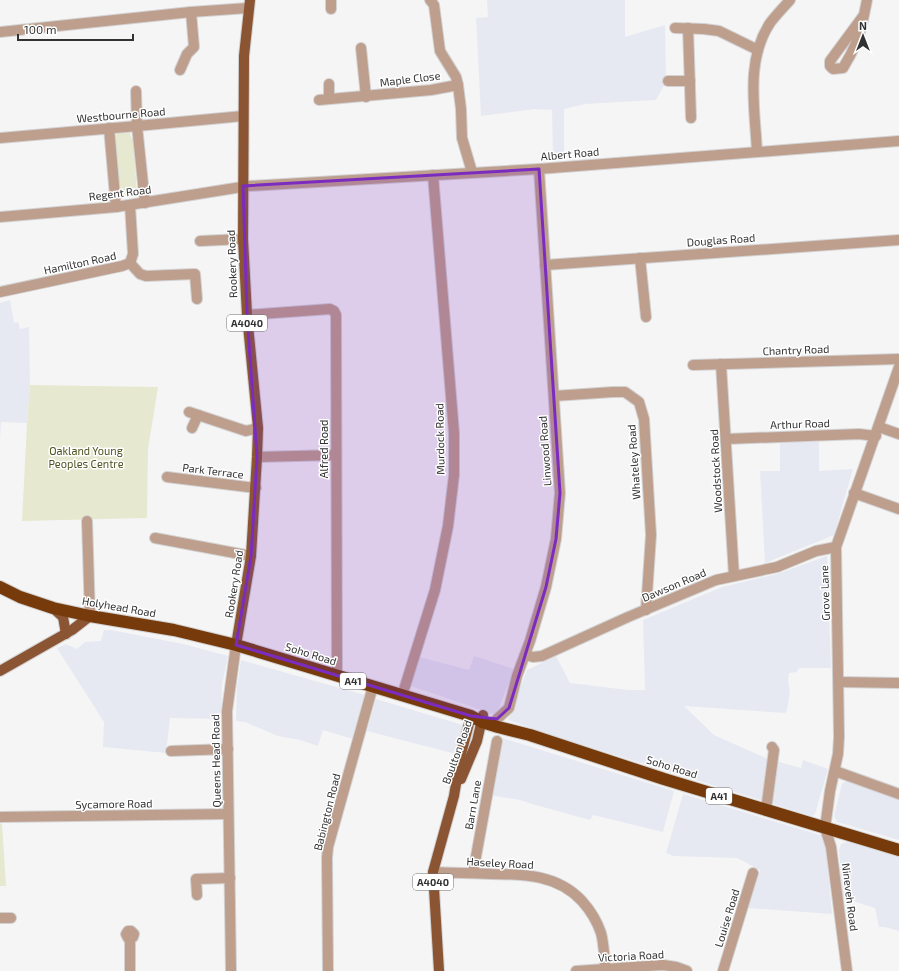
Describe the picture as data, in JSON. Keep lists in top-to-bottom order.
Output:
{
  "streets": {
    "highway": ["Holyhead Road", "Soho Road", "A41"],
    "main road": ["Rookery Road", "A4040", "Boulton Road"],
    "street": [
      "Maple Close",
      "Westbourne Road",
      "Albert Road",
      "Regent Road",
      "Douglas Road",
      "Hamilton Road",
      "Chantry Road",
      "Arthur Road",
      "Murdock Road",
      "Alfred Road",
      "Linwood Road",
      "Whateley Road",
      "Park Terrace",
      "Woodstock Road",
      "Dawson Road",
      "Grove Lane",
      "Queens Head Road",
      "Sycamore Road",
      "Barn Lane",
      "Babington Road",
      "Haseley Road",
      "Nineveh Road",
      "Louise Road",
      "Victoria Road"
    ]
  },
  "crossings": [
    ["Westbourne Road", "Rookery Road"],
    ["Albert Road", "Regent Road"],
    ["Albert Road", "Rookery Road"],
    ["Albert Road", "Murdock Road"],
    ["Albert Road", "Linwood Road"],
    ["Regent Road", "Hamilton Road"],
    ["Regent Road", "Rookery Road"],
    ["Douglas Road", "Linwood Road"],
    ["Rookery Road", "Alfred Road"],
    ["Rookery Road", "Park Terrace"],
    ["Rookery Road", "Holyhead Road"],
    ["Rookery Road", "Soho Road"],
    ["Rookery Road", "Queens Head Road"],
    ["Chantry Road", "Woodstock Road"],
    ["Arthur Road", "Woodstock Road"],
    ["Arthur Road", "Grove Lane"],
    ["Murdock Road", "Soho Road"],
    ["Alfred Road", "Soho Road"],
    ["Linwood Road", "Whateley Road"],
    ["Linwood Road", "Dawson Road"],
    ["Linwood Road", "Soho Road"],
    ["Whateley Road", "Dawson Road"],
    ["Woodstock Road", "Dawson Road"],
    ["Dawson Road", "Grove Lane"],
    ["Grove Lane", "Soho Road"],
    ["Grove Lane", "Nineveh Road"],
    ["Holyhead Road", "Soho Road"],
    ["Holyhead Road", "Queens Head Road"],
    ["Soho Road", "Boulton Road"],
    ["Soho Road", "Queens Head Road"],
    ["Soho Road", "Babington Road"],
    ["Soho Road", "Nineveh Road"],
    ["Boulton Road", "Haseley Road"],
    ["Queens Head Road", "Sycamore Road"],
    ["Barn Lane", "Haseley Road"],
    ["Haseley Road", "Victoria Road"]
  ],
  "parks": ["Oakland Young Peoples Centre"],
  "scale_bar": "100 m",
  "north": "top"
}
